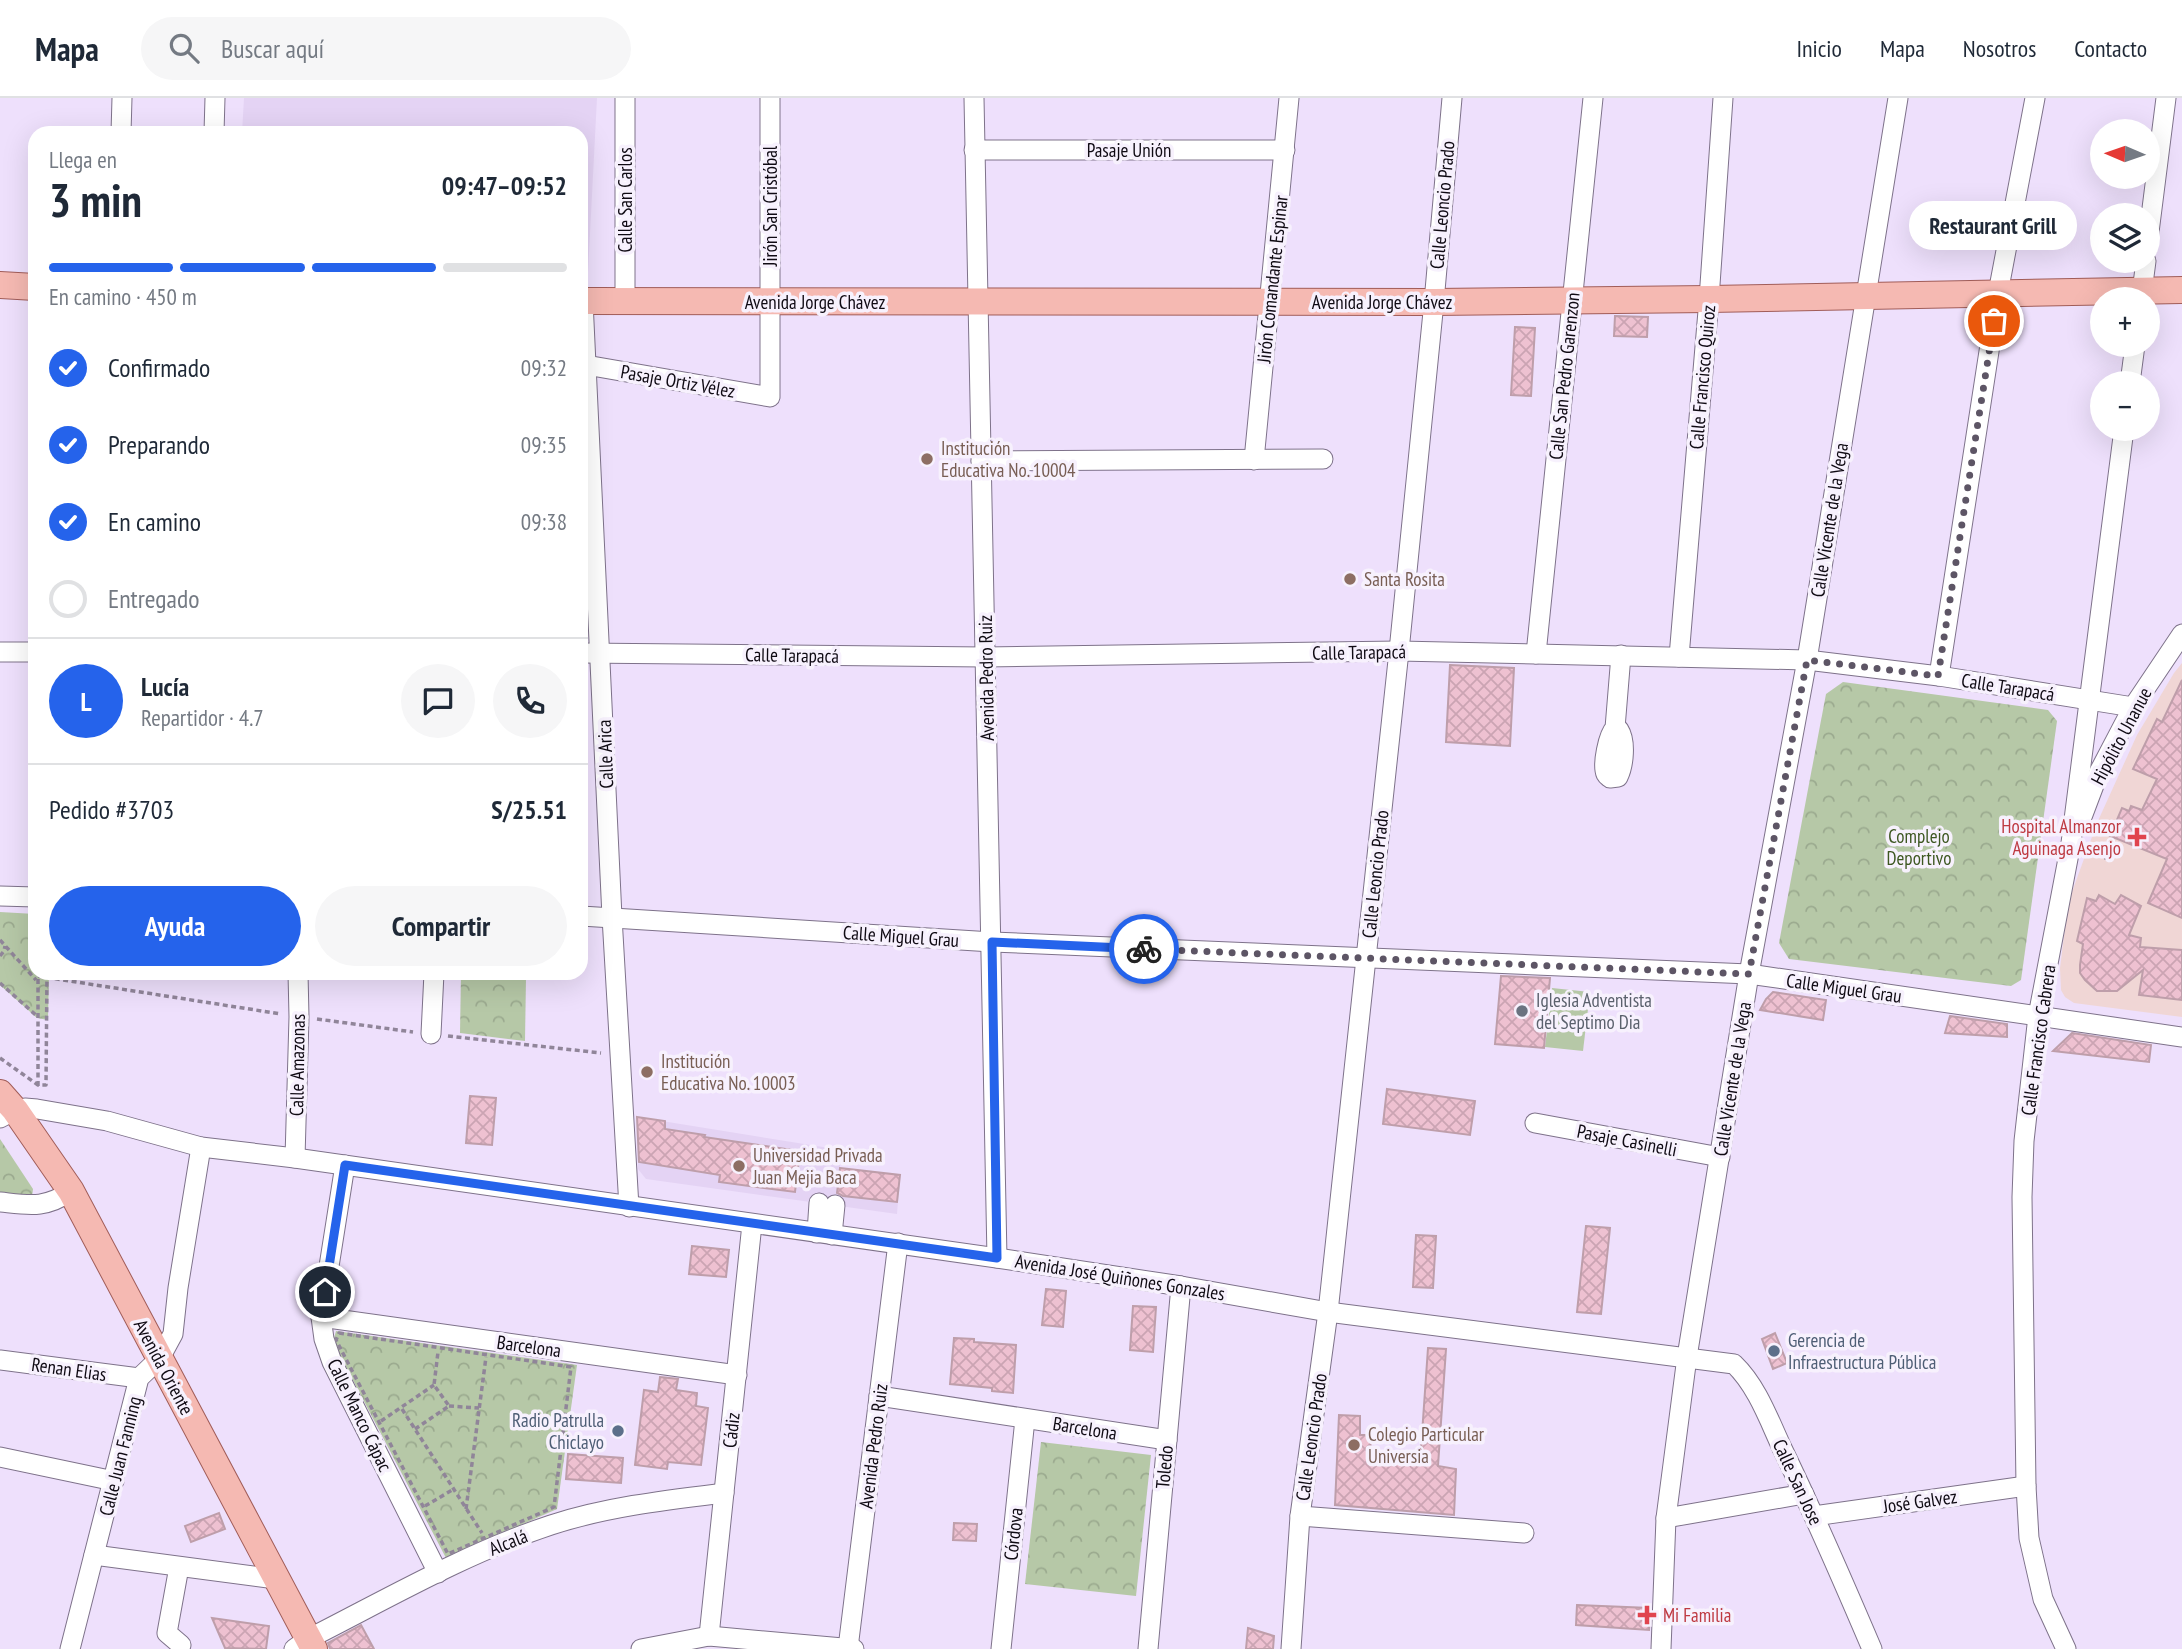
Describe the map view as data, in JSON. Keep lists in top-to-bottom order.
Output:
{
  "streets": {
    "main road": ["Avenida Jorge Chávez", "Avenida Oriente"],
    "street": [
      "Pasaje Unión",
      "Calle San Carlos",
      "Calle Leoncio Prado",
      "Jirón San Cristóbal",
      "Jirón Comandante Espinar",
      "Calle San Pedro Garenzon",
      "Calle Francisco Quiroz",
      "Pasaje Ortiz Vélez",
      "Calle Vicente de la Vega",
      "Calle Tarapacá",
      "Avenida Pedro Ruiz",
      "Hipólito Unanue",
      "Calle Arica",
      "Calle Miguel Grau",
      "Calle Francisco Cabrera",
      "Calle Amazonas",
      "Pasaje Casinelli",
      "Avenida José Quiñones Gonzales",
      "Barcelona",
      "Renan Elias",
      "Calle Manco Cápac",
      "Cádiz",
      "Calle Juan Fanning",
      "Toledo",
      "Calle San Jose",
      "José Galvez",
      "Córdova",
      "Alcalá"
    ]
  },
  "crossings": [
    ["Pasaje Unión", "Jirón Comandante Espinar"],
    ["Pasaje Unión", "Avenida Pedro Ruiz"],
    ["Calle San Carlos", "Avenida Jorge Chávez"],
    ["Calle Leoncio Prado", "Avenida Jorge Chávez"],
    ["Calle Leoncio Prado", "Calle Tarapacá"],
    ["Calle Leoncio Prado", "Calle Miguel Grau"],
    ["Calle Leoncio Prado", "Avenida José Quiñones Gonzales"],
    ["Jirón San Cristóbal", "Avenida Jorge Chávez"],
    ["Jirón San Cristóbal", "Pasaje Ortiz Vélez"],
    ["Jirón Comandante Espinar", "Avenida Jorge Chávez"],
    ["Avenida Jorge Chávez", "Calle San Pedro Garenzon"],
    ["Avenida Jorge Chávez", "Calle Francisco Quiroz"],
    ["Avenida Jorge Chávez", "Calle Vicente de la Vega"],
    ["Avenida Jorge Chávez", "Avenida Pedro Ruiz"],
    ["Calle San Pedro Garenzon", "Calle Tarapacá"],
    ["Calle Francisco Quiroz", "Calle Tarapacá"],
    ["Calle Vicente de la Vega", "Calle Tarapacá"],
    ["Calle Vicente de la Vega", "Calle Miguel Grau"],
    ["Calle Vicente de la Vega", "Pasaje Casinelli"],
    ["Calle Vicente de la Vega", "Avenida José Quiñones Gonzales"],
    ["Calle Vicente de la Vega", "Calle San Jose"],
    ["Calle Tarapacá", "Avenida Pedro Ruiz"],
    ["Calle Tarapacá", "Hipólito Unanue"],
    ["Calle Tarapacá", "Calle Arica"],
    ["Calle Tarapacá", "Calle Francisco Cabrera"],
    ["Avenida Pedro Ruiz", "Calle Miguel Grau"],
    ["Avenida Pedro Ruiz", "Avenida José Quiñones Gonzales"],
    ["Avenida Pedro Ruiz", "Barcelona"],
    ["Hipólito Unanue", "Calle Francisco Cabrera"],
    ["Calle Arica", "Calle Miguel Grau"],
    ["Calle Arica", "Avenida José Quiñones Gonzales"],
    ["Calle Miguel Grau", "Calle Francisco Cabrera"],
    ["Calle Francisco Cabrera", "José Galvez"],
    ["Calle Amazonas", "Avenida José Quiñones Gonzales"],
    ["Avenida José Quiñones Gonzales", "Avenida Oriente"],
    ["Avenida José Quiñones Gonzales", "Calle Manco Cápac"],
    ["Avenida José Quiñones Gonzales", "Cádiz"],
    ["Avenida José Quiñones Gonzales", "Calle Juan Fanning"],
    ["Avenida José Quiñones Gonzales", "Toledo"],
    ["Avenida José Quiñones Gonzales", "Calle San Jose"],
    ["Barcelona", "Calle Manco Cápac"],
    ["Barcelona", "Cádiz"],
    ["Barcelona", "Toledo"],
    ["Barcelona", "Córdova"],
    ["Avenida Oriente", "Calle Juan Fanning"],
    ["Avenida Oriente", "Alcalá"],
    ["Renan Elias", "Calle Juan Fanning"],
    ["Calle Manco Cápac", "Alcalá"],
    ["Cádiz", "Alcalá"],
    ["Calle San Jose", "José Galvez"]
  ],
  "parks": ["Complejo Deportivo"],
  "places": {
    "other": [
      "Restaurant Grill",
      "Institución Educativa No. 10004",
      "Santa Rosita",
      "Iglesia Adventista del Septimo Dia",
      "Institución Educativa No. 10003",
      "Universidad Privada Juan Mejia Baca",
      "Gerencia de Infraestructura Pública",
      "Radio Patrulla Chiclayo",
      "Colegio Particular Universia"
    ],
    "health": ["Hospital Almanzor Aguinaga Asenjo", "Mi Familia"]
  },
  "north": "left",
  "page": {
    "header": "Mapa",
    "search": "Buscar aquí",
    "nav": [
      "Inicio",
      "Mapa",
      "Nosotros",
      "Contacto"
    ],
    "map_buttons": ["+", "−"],
    "heading": ["3 min", "Llega en", "09:47–09:52"],
    "panel": [
      "Lucía",
      "Repartidor · 4.7",
      "Pedido #3703",
      "S/25.51"
    ],
    "bubble": "Restaurant Grill",
    "bar": "En camino · 450 m",
    "list": [
      ["Confirmado", "09:32"],
      ["Preparando", "09:35"],
      ["En camino", "09:38"],
      "Entregado"
    ],
    "round": "L",
    "buttons": ["Ayuda", "Compartir"]
  }
}
